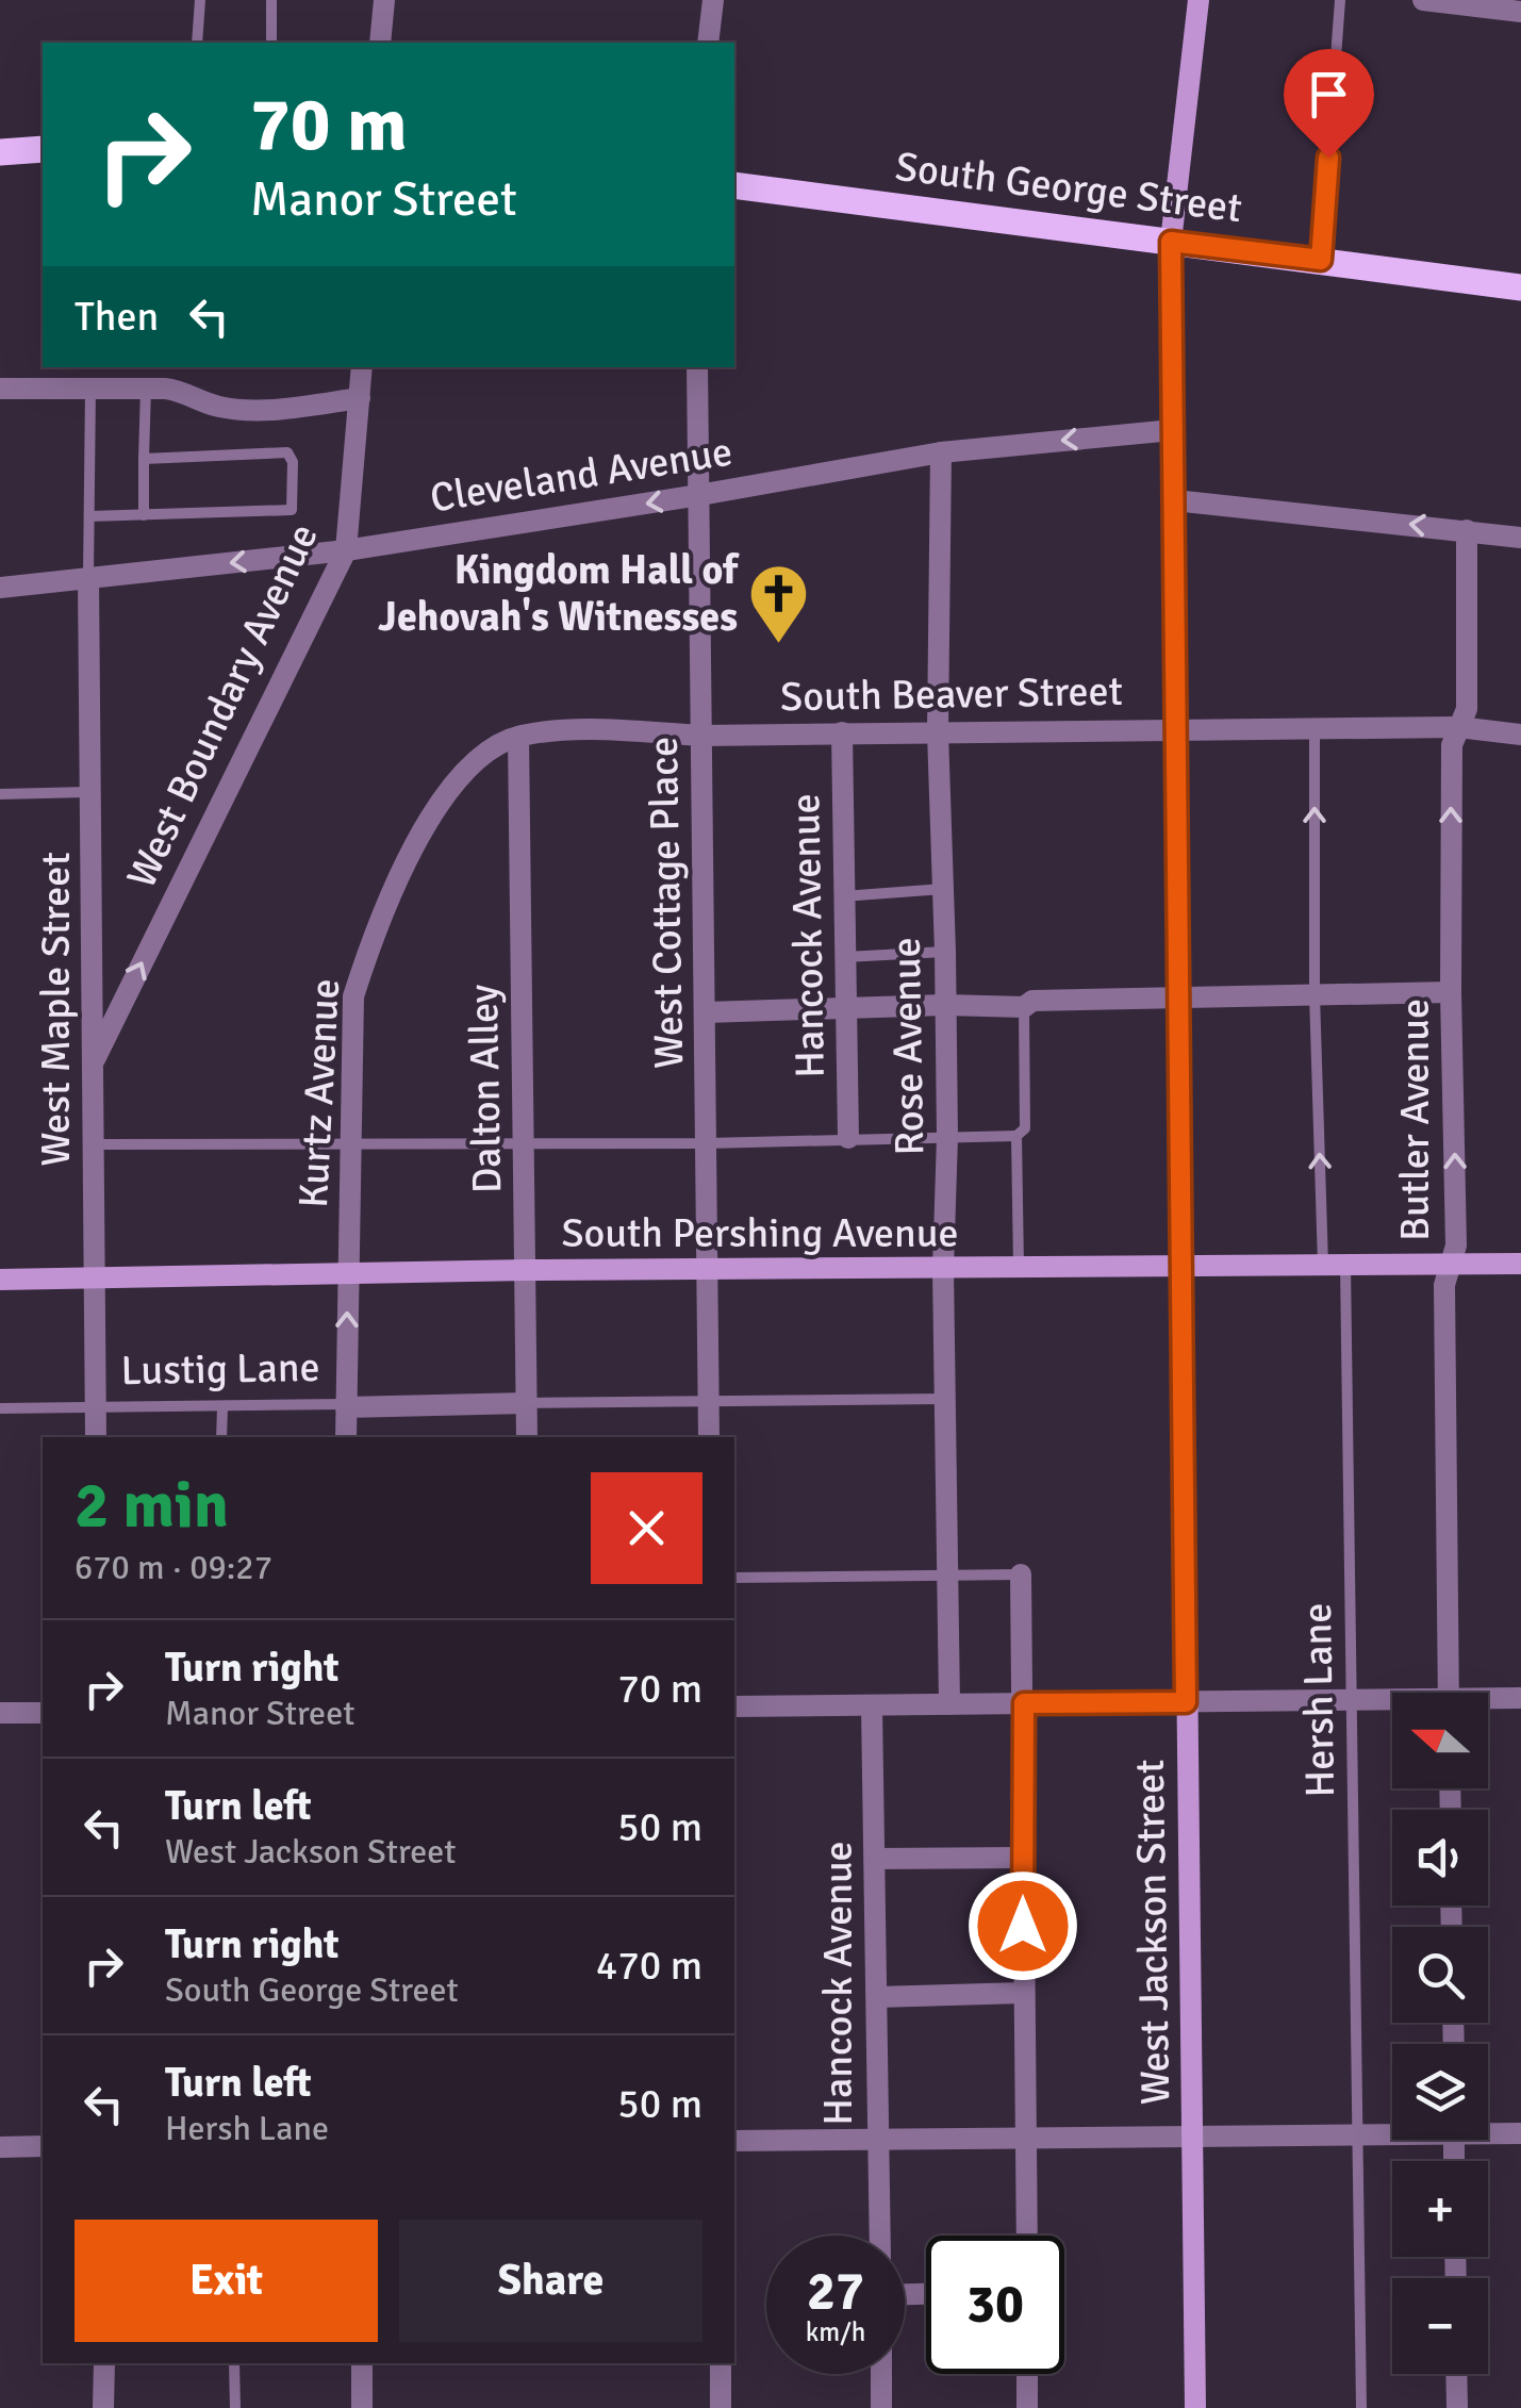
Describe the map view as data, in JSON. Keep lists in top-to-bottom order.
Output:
{
  "streets": {
    "main road": ["South George Street"],
    "street": [
      "Cleveland Avenue",
      "South Beaver Street",
      "West Boundary Avenue",
      "West Cottage Place",
      "Hancock Avenue",
      "West Maple Street",
      "Rose Avenue",
      "Dalton Alley",
      "Kurtz Avenue",
      "Butler Avenue",
      "South Pershing Avenue",
      "Lustig Lane",
      "West Jackson Street"
    ],
    "lane": ["Hersh Lane"]
  },
  "crossings": [
    ["South George Street", "West Jackson Street"],
    ["Cleveland Avenue", "West Boundary Avenue"],
    ["Cleveland Avenue", "West Cottage Place"],
    ["Cleveland Avenue", "West Maple Street"],
    ["Cleveland Avenue", "Rose Avenue"],
    ["Cleveland Avenue", "West Jackson Street"],
    ["South Beaver Street", "West Cottage Place"],
    ["South Beaver Street", "Hancock Avenue"],
    ["South Beaver Street", "Rose Avenue"],
    ["South Beaver Street", "Kurtz Avenue"],
    ["South Beaver Street", "Butler Avenue"],
    ["South Beaver Street", "Hersh Lane"],
    ["South Beaver Street", "West Jackson Street"],
    ["West Boundary Avenue", "West Maple Street"],
    ["West Cottage Place", "Kurtz Avenue"],
    ["West Cottage Place", "South Pershing Avenue"],
    ["West Maple Street", "South Pershing Avenue"],
    ["West Maple Street", "Lustig Lane"],
    ["Rose Avenue", "South Pershing Avenue"],
    ["Dalton Alley", "Kurtz Avenue"],
    ["Dalton Alley", "South Pershing Avenue"],
    ["Dalton Alley", "Lustig Lane"],
    ["Kurtz Avenue", "South Pershing Avenue"],
    ["Kurtz Avenue", "Lustig Lane"],
    ["Butler Avenue", "South Pershing Avenue"],
    ["South Pershing Avenue", "Hersh Lane"],
    ["South Pershing Avenue", "West Jackson Street"]
  ],
  "one_way": ["West Boundary Avenue", "Butler Avenue"],
  "places": {
    "church": ["Kingdom Hall of Jehovah's Witnesses"]
  },
  "north": "left",
  "page": {
    "turn": ["70 m", "Manor Street"],
    "then": "Then",
    "heading": ["2 min", "670 m · 09:27"],
    "list": [
      {
        "name": "Turn right",
        "note": "Manor Street",
        "value": "70 m"
      },
      {
        "name": "Turn left",
        "note": "West Jackson Street",
        "value": "50 m"
      },
      {
        "name": "Turn right",
        "note": "South George Street",
        "value": "470 m"
      },
      {
        "name": "Turn left",
        "note": "Hersh Lane",
        "value": "50 m"
      }
    ],
    "map_buttons": ["+", "−"],
    "buttons": ["Exit", "Share"],
    "speed": "27 km/h",
    "limit": "30"
  }
}
